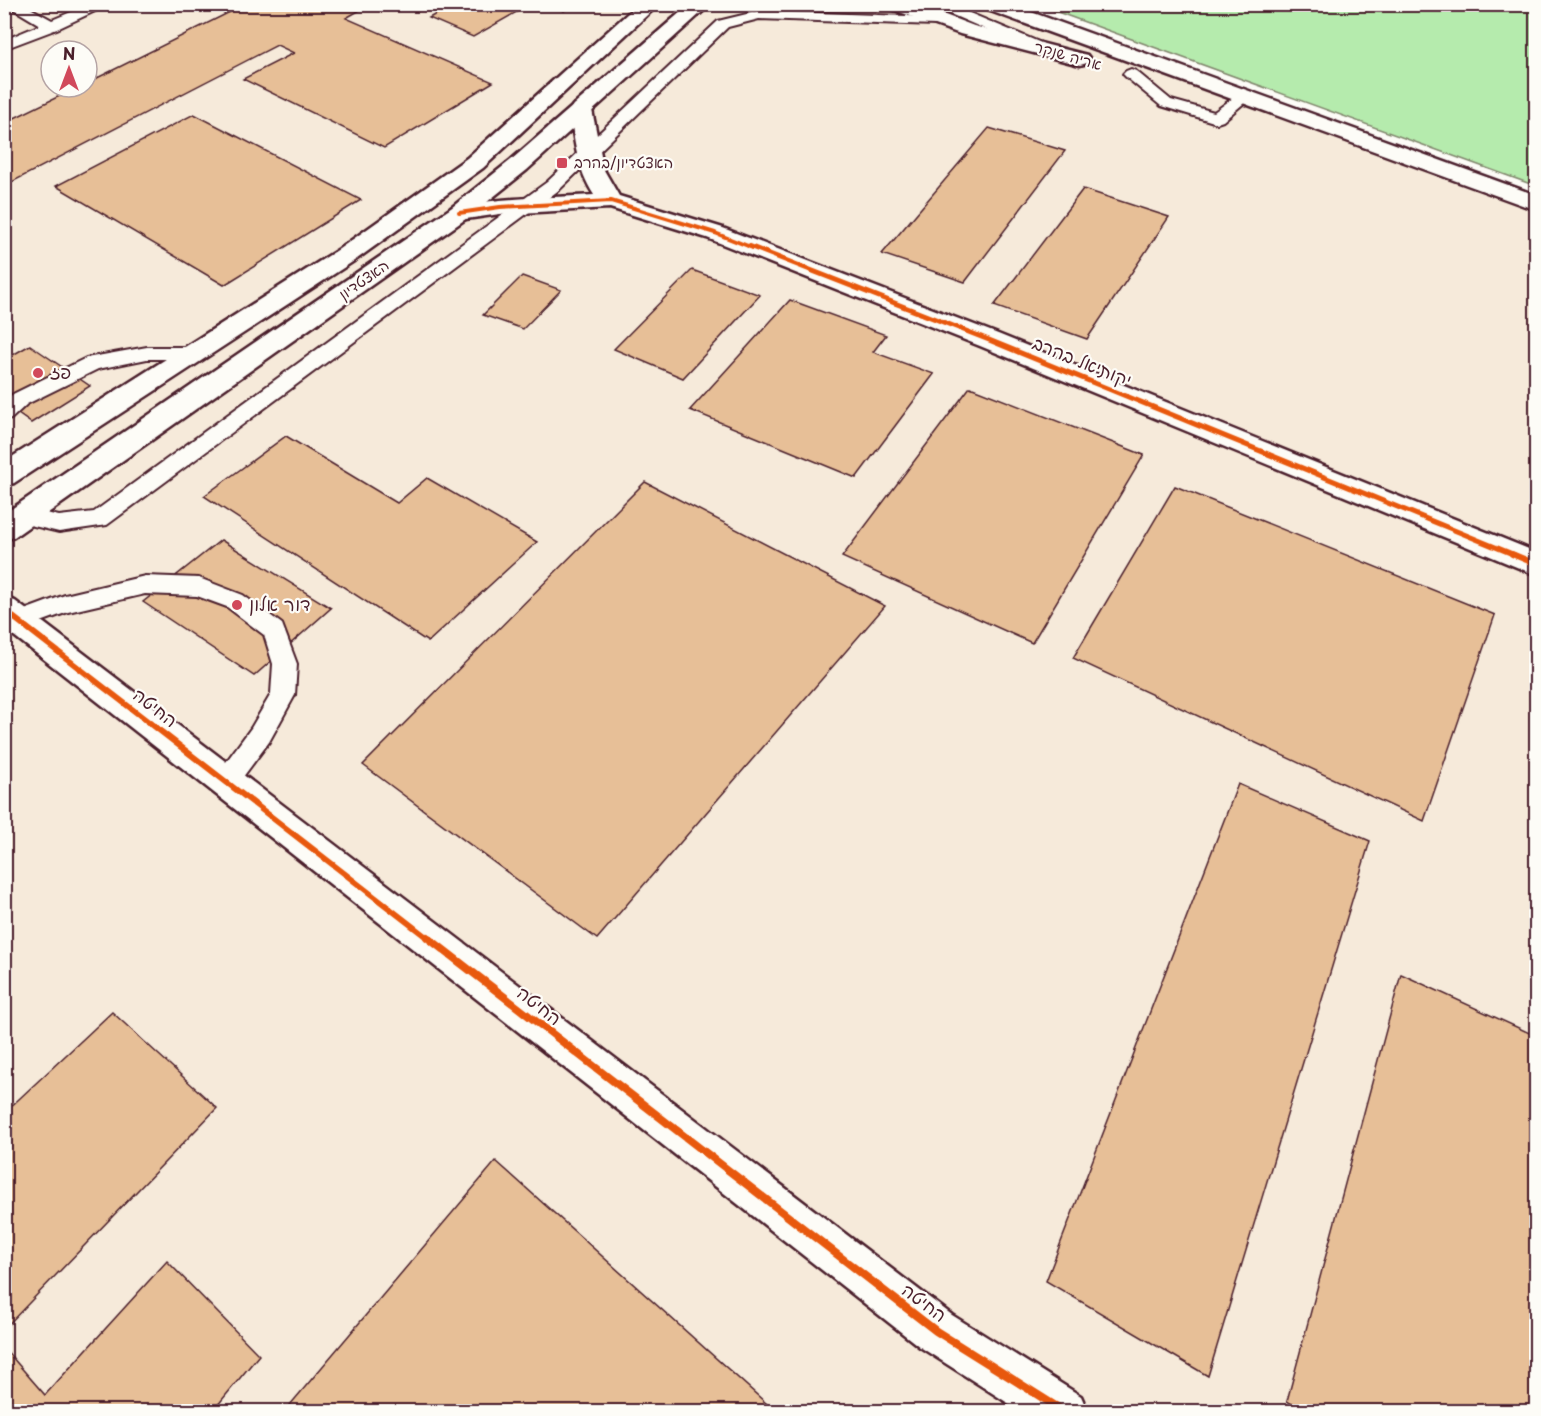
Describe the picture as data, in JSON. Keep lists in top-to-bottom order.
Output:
{
  "streets": {
    "street": [
      "אריה שנקר",
      "האצטדיון",
      "יקותיאל בהרב",
      "החיטה"
    ]
  },
  "crossings": [
    ["האצטדיון", "יקותיאל בהרב"]
  ],
  "places": {
    "transit": ["האצטדיון/בהרב"],
    "other": ["פז", "דור אלון"]
  },
  "north": "top"
}
